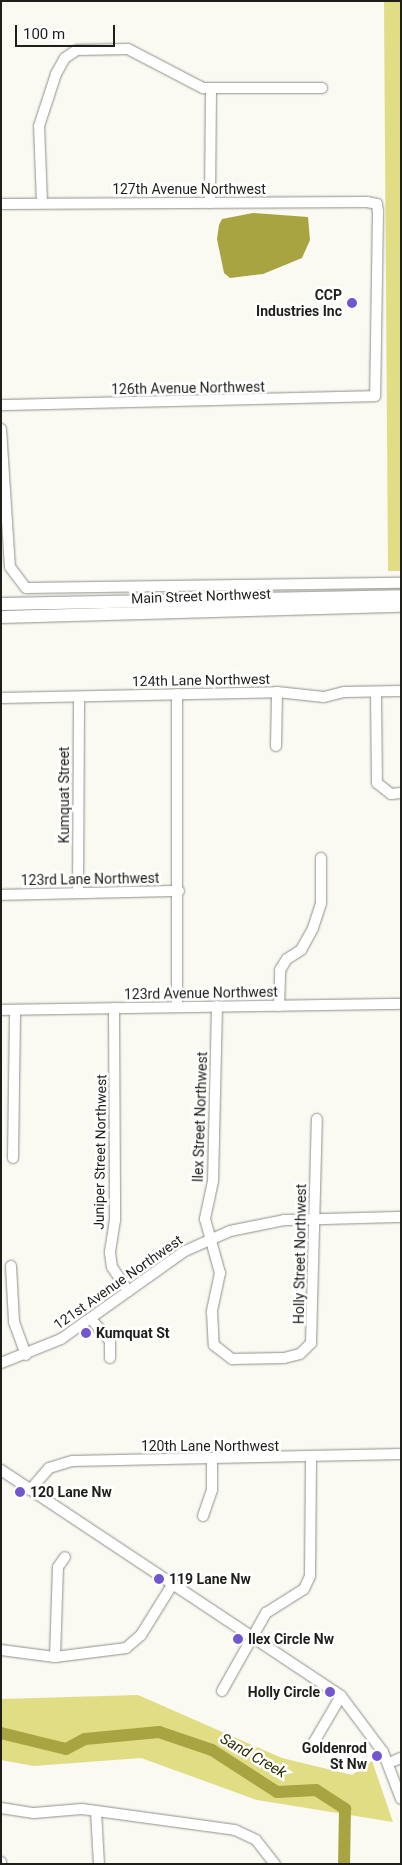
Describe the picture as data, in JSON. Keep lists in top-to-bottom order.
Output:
{
  "streets": {
    "main road": ["Main Street Northwest"],
    "street": [
      "127th Avenue Northwest",
      "126th Avenue Northwest",
      "124th Lane Northwest",
      "Kumquat Street",
      "123rd Lane Northwest",
      "123rd Avenue Northwest",
      "Ilex Street Northwest",
      "Juniper Street Northwest",
      "Holly Street Northwest",
      "121st Avenue Northwest",
      "120th Lane Northwest"
    ]
  },
  "crossings": [
    ["127th Avenue Northwest", "126th Avenue Northwest"],
    ["124th Lane Northwest", "Kumquat Street"],
    ["Kumquat Street", "123rd Lane Northwest"],
    ["123rd Avenue Northwest", "Ilex Street Northwest"],
    ["123rd Avenue Northwest", "Juniper Street Northwest"],
    ["Ilex Street Northwest", "Holly Street Northwest"],
    ["Ilex Street Northwest", "121st Avenue Northwest"],
    ["Juniper Street Northwest", "121st Avenue Northwest"],
    ["Holly Street Northwest", "121st Avenue Northwest"]
  ],
  "water": ["Sand Creek"],
  "places": [
    "CCP Industries Inc",
    "Kumquat St",
    "120 Lane Nw",
    "119 Lane Nw",
    "Ilex Circle Nw",
    "Holly Circle",
    "Goldenrod St Nw"
  ],
  "scale_bar": "100 m"
}
